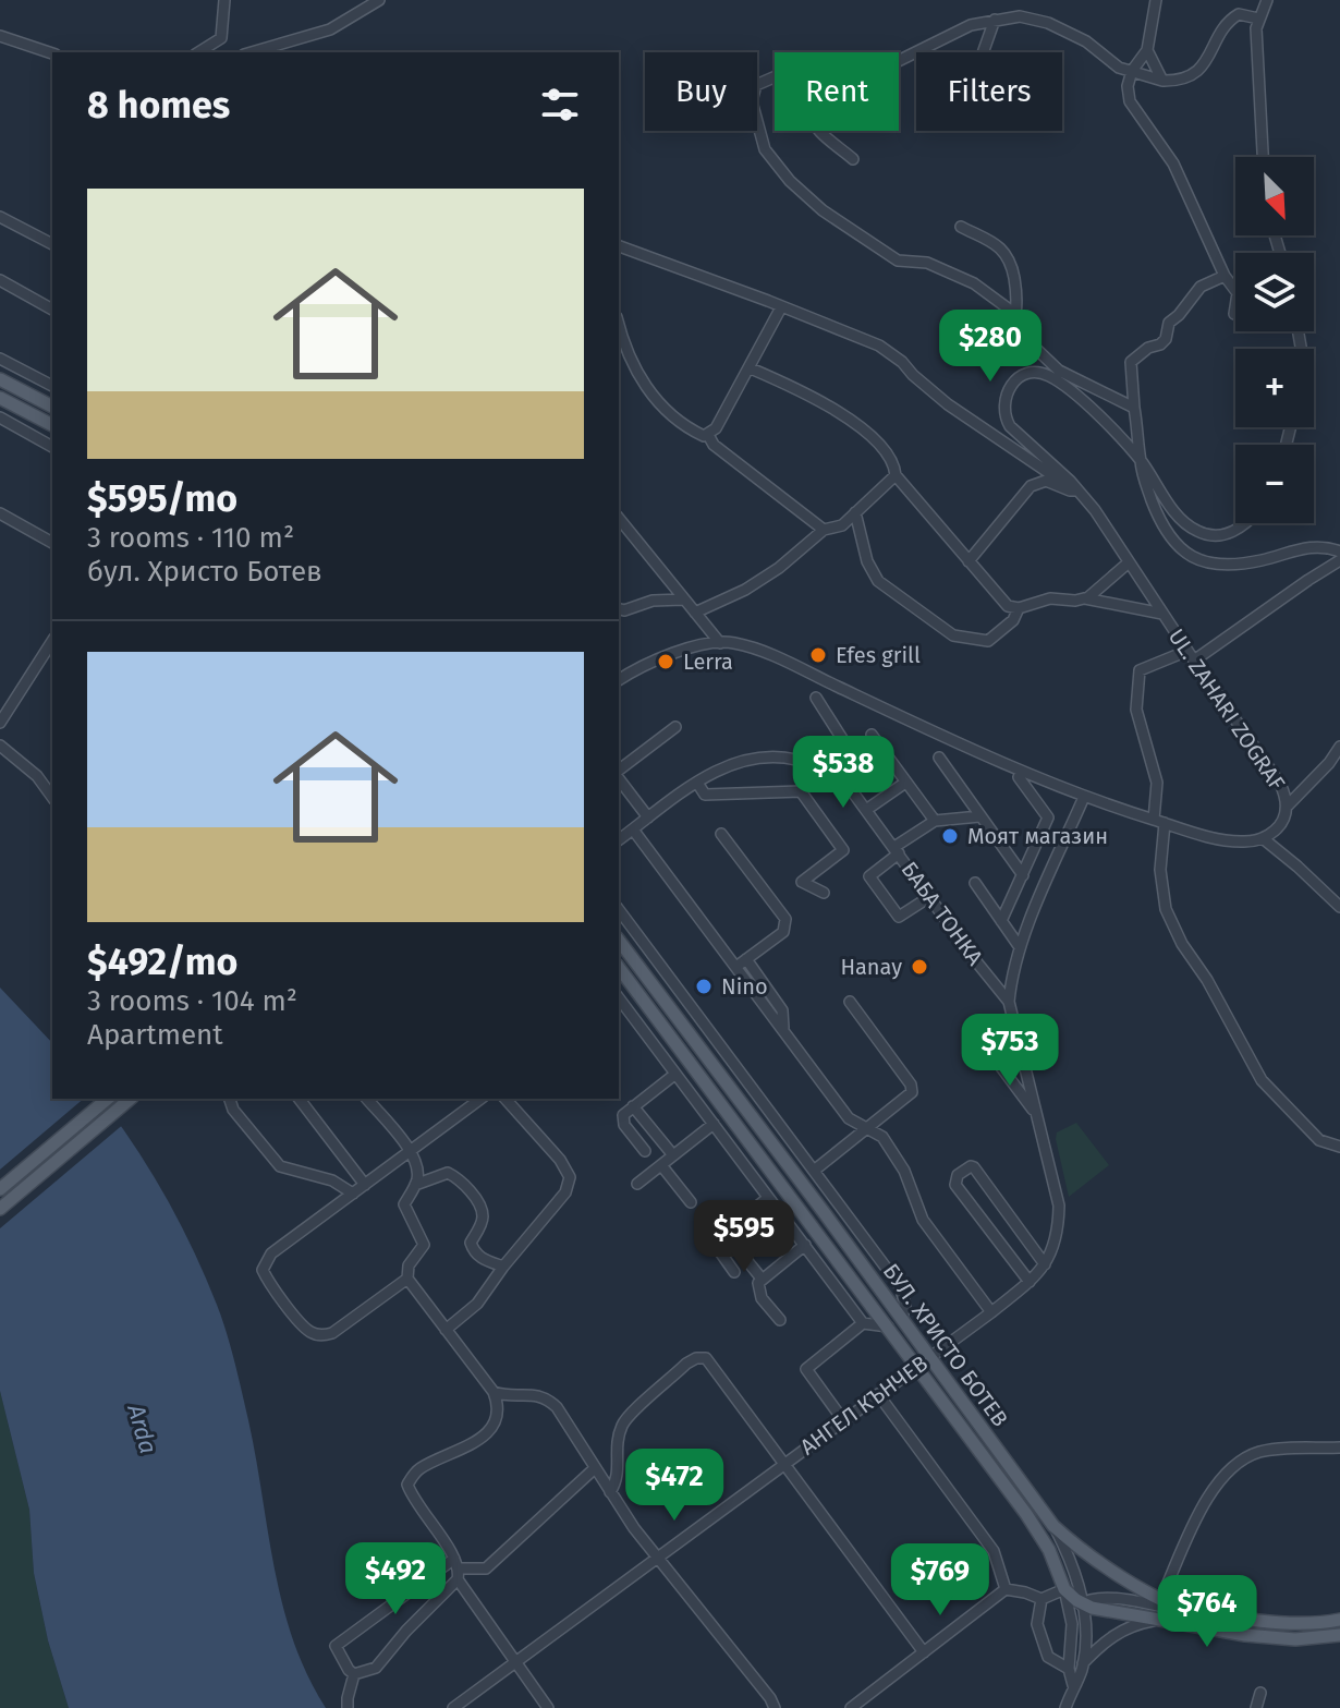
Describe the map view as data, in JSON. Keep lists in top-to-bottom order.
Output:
{
  "streets": {
    "main road": ["БУЛ. ХРИСТО БОТЕВ"],
    "street": ["UL. ZAHARI ZOGRAF", "БАБА ТОНКА", "АНГЕЛ КЪНЧЕВ"]
  },
  "crossings": [
    ["БАБА ТОНКА", "АНГЕЛ КЪНЧЕВ"],
    ["БУЛ. ХРИСТО БОТЕВ", "АНГЕЛ КЪНЧЕВ"]
  ],
  "water": ["Arda"],
  "places": [
    "Efes grill",
    "Lerra",
    "Моят магазин",
    "Hanay",
    "Nino"
  ],
  "north": "bottom right",
  "page": {
    "chip": ["Buy", "Rent", "Filters"],
    "heading": "8 homes",
    "map_buttons": ["+", "−"],
    "list": [
      {
        "name": "$595/mo",
        "note": "3 rooms · 110 m² · бул. Христо Ботев"
      },
      {
        "name": "$492/mo",
        "note": "3 rooms · 104 m² · Apartment"
      }
    ],
    "price": [
      "$280",
      "$538",
      "$753",
      "$595",
      "$472",
      "$492",
      "$769",
      "$764"
    ]
  }
}
